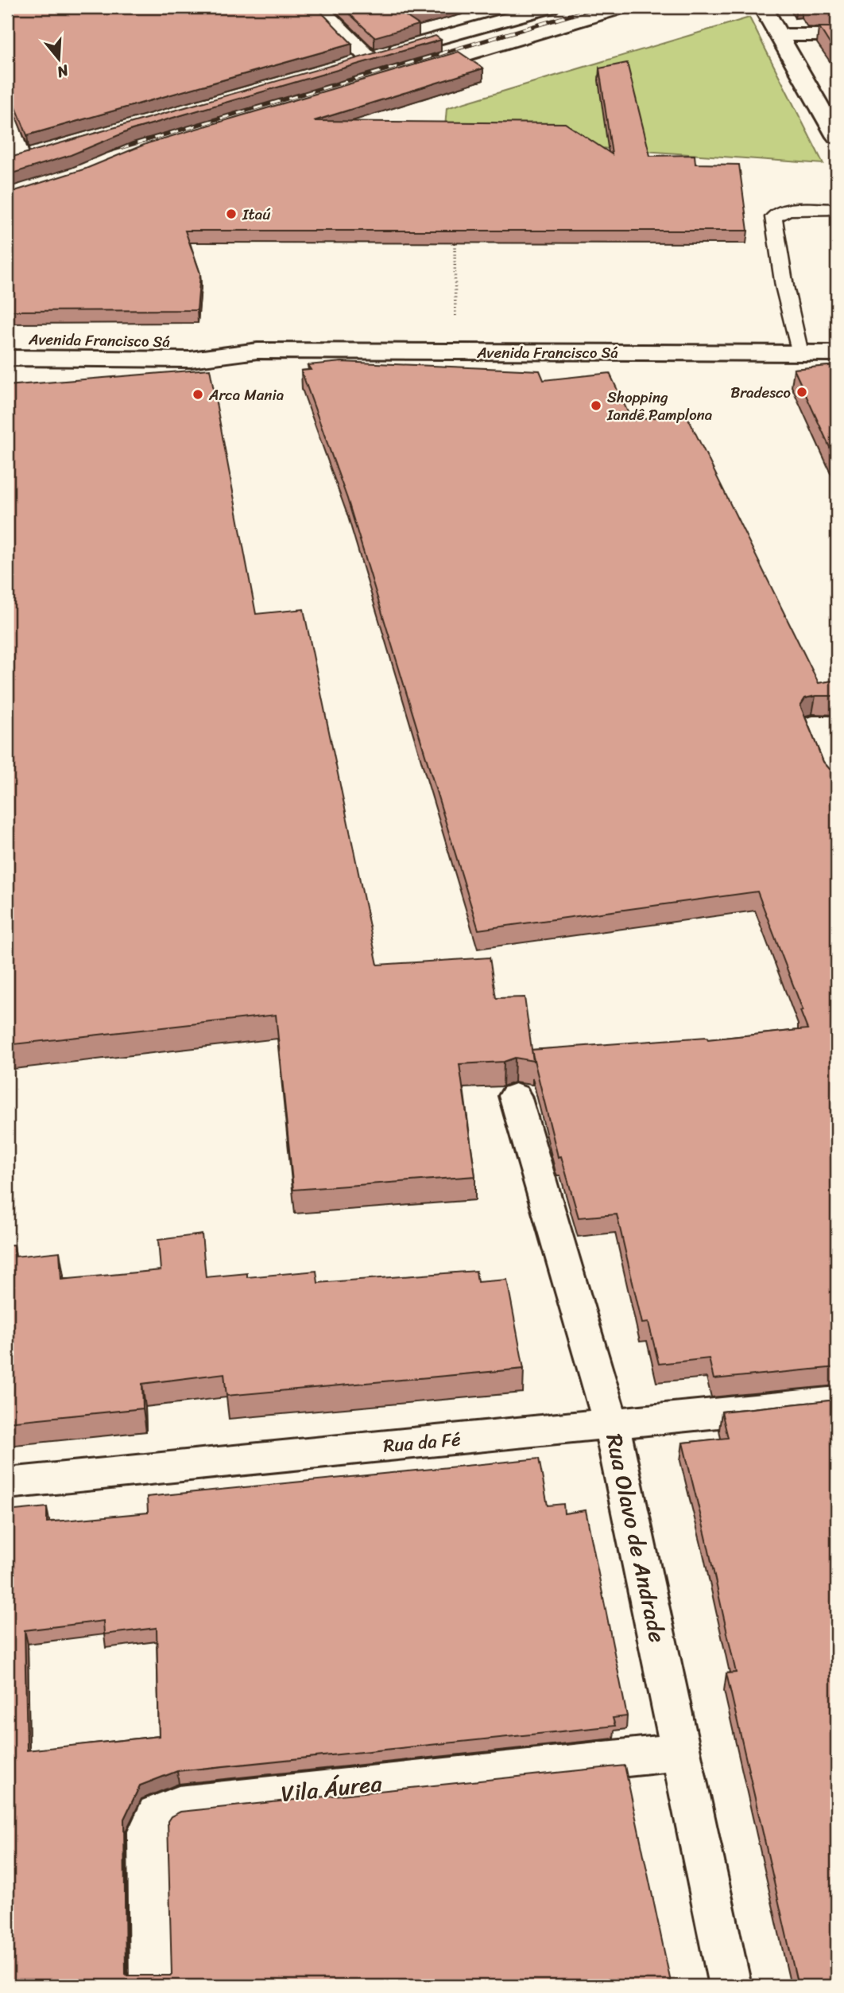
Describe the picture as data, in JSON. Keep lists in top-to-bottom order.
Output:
{
  "streets": {
    "street": [
      "Avenida Francisco Sá",
      "Rua da Fé",
      "Rua Olavo de Andrade",
      "Vila Áurea"
    ]
  },
  "crossings": [
    ["Rua da Fé", "Rua Olavo de Andrade"],
    ["Rua Olavo de Andrade", "Vila Áurea"]
  ],
  "places": [
    "Itaú",
    "Bradesco",
    "Arca Mania",
    "Shopping Iandê Pamplona"
  ],
  "north": "bottom"
}
